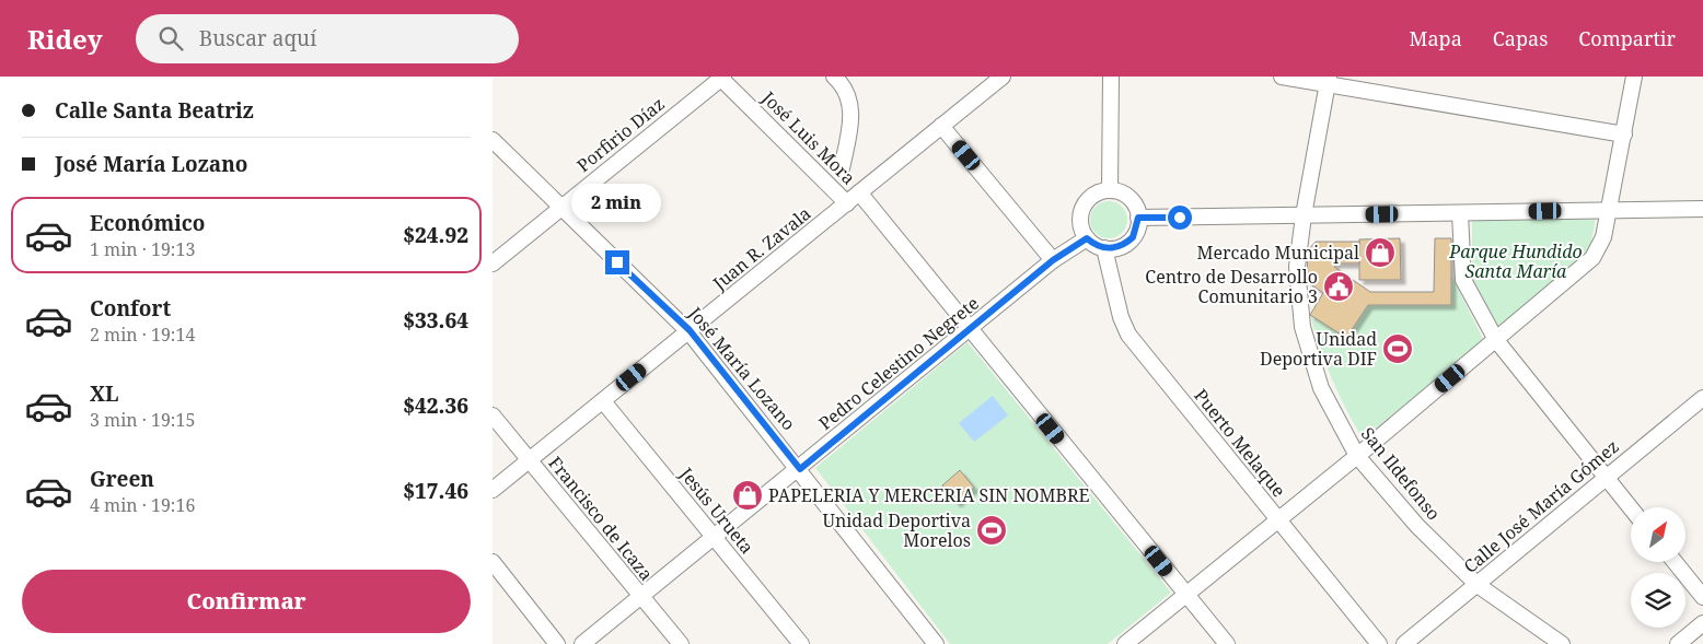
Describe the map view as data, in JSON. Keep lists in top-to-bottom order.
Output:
{
  "streets": {
    "street": [
      "Porfirio Díaz",
      "José Luis Mora",
      "Juan R. Zavala",
      "Pedro Celestino Negrete",
      "José María Lozano",
      "Puerto Melaque",
      "San Ildefonso",
      "Calle José María Gómez",
      "Jesús Urueta",
      "Francisco de Icaza"
    ]
  },
  "crossings": [
    ["Porfirio Díaz", "José Luis Mora"],
    ["Porfirio Díaz", "José María Lozano"],
    ["José Luis Mora", "Juan R. Zavala"],
    ["José Luis Mora", "Pedro Celestino Negrete"],
    ["Juan R. Zavala", "José María Lozano"],
    ["Juan R. Zavala", "Jesús Urueta"],
    ["Juan R. Zavala", "Francisco de Icaza"],
    ["Pedro Celestino Negrete", "José María Lozano"],
    ["Pedro Celestino Negrete", "Puerto Melaque"],
    ["Pedro Celestino Negrete", "Jesús Urueta"],
    ["Pedro Celestino Negrete", "Francisco de Icaza"],
    ["San Ildefonso", "Calle José María Gómez"]
  ],
  "parks": ["Parque Hundido Santa María"],
  "places": {
    "shop": ["Mercado Municipal", "PAPELERIA Y MERCERIA SIN NOMBRE"],
    "public building": ["Centro de Desarrollo Comunitario 3"],
    "sports": ["Unidad Deportiva DIF", "Unidad Deportiva Morelos"]
  },
  "north": "top right",
  "page": {
    "header": "Ridey",
    "search": "Buscar aquí",
    "nav": ["Mapa", "Capas", "Compartir"],
    "banner": ["Calle Santa Beatriz", "José María Lozano"],
    "bubble": "2 min",
    "list": [
      {
        "name": "Económico",
        "note": "1 min · 19:13",
        "value": "$24.92"
      },
      {
        "name": "Confort",
        "note": "2 min · 19:14",
        "value": "$33.64"
      },
      {
        "name": "XL",
        "note": "3 min · 19:15",
        "value": "$42.36"
      },
      {
        "name": "Green",
        "note": "4 min · 19:16",
        "value": "$17.46"
      }
    ],
    "buttons": "Confirmar"
  }
}
